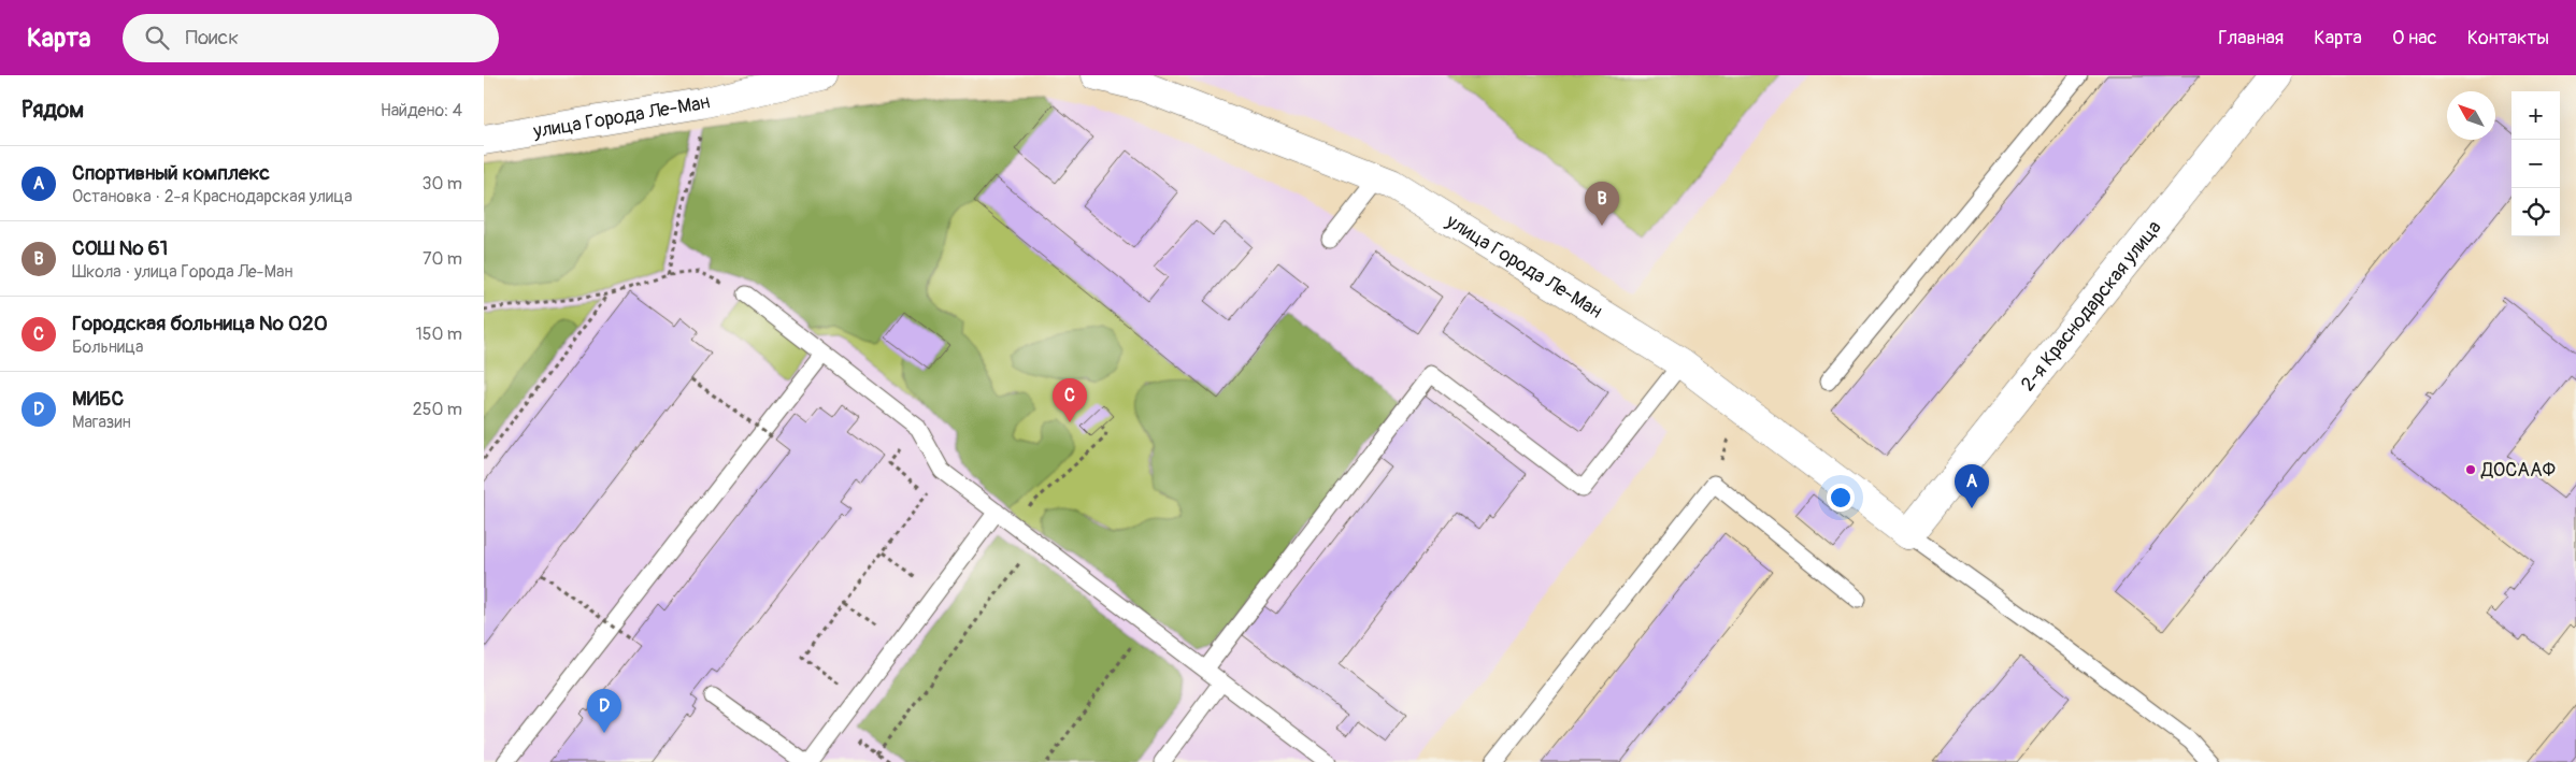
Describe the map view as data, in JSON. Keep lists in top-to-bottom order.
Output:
{
  "streets": {
    "street": ["улица Города Ле-Ман", "2-я Краснодарская улица"]
  },
  "crossings": [
    ["улица Города Ле-Ман", "2-я Краснодарская улица"]
  ],
  "places": ["ДОСААФ"],
  "north": "top left",
  "page": {
    "header": "Карта",
    "search": "Поиск",
    "nav": [
      "Главная",
      "Карта",
      "О нас",
      "Контакты"
    ],
    "heading": ["Рядом", "Найдено: 4"],
    "map_buttons": ["+", "−"],
    "list": [
      {
        "mark": "A",
        "name": "Спортивный комплекс",
        "note": "Остановка · 2-я Краснодарская улица",
        "value": "30 m"
      },
      {
        "mark": "B",
        "name": "СОШ № 61",
        "note": "Школа · улица Города Ле-Ман",
        "value": "70 m"
      },
      {
        "mark": "C",
        "name": "Городская больница № 020",
        "note": "Больница",
        "value": "150 m"
      },
      {
        "mark": "D",
        "name": "МИБС",
        "note": "Магазин",
        "value": "250 m"
      }
    ],
    "pins": [
      "B",
      "C",
      "A",
      "D"
    ]
  }
}
